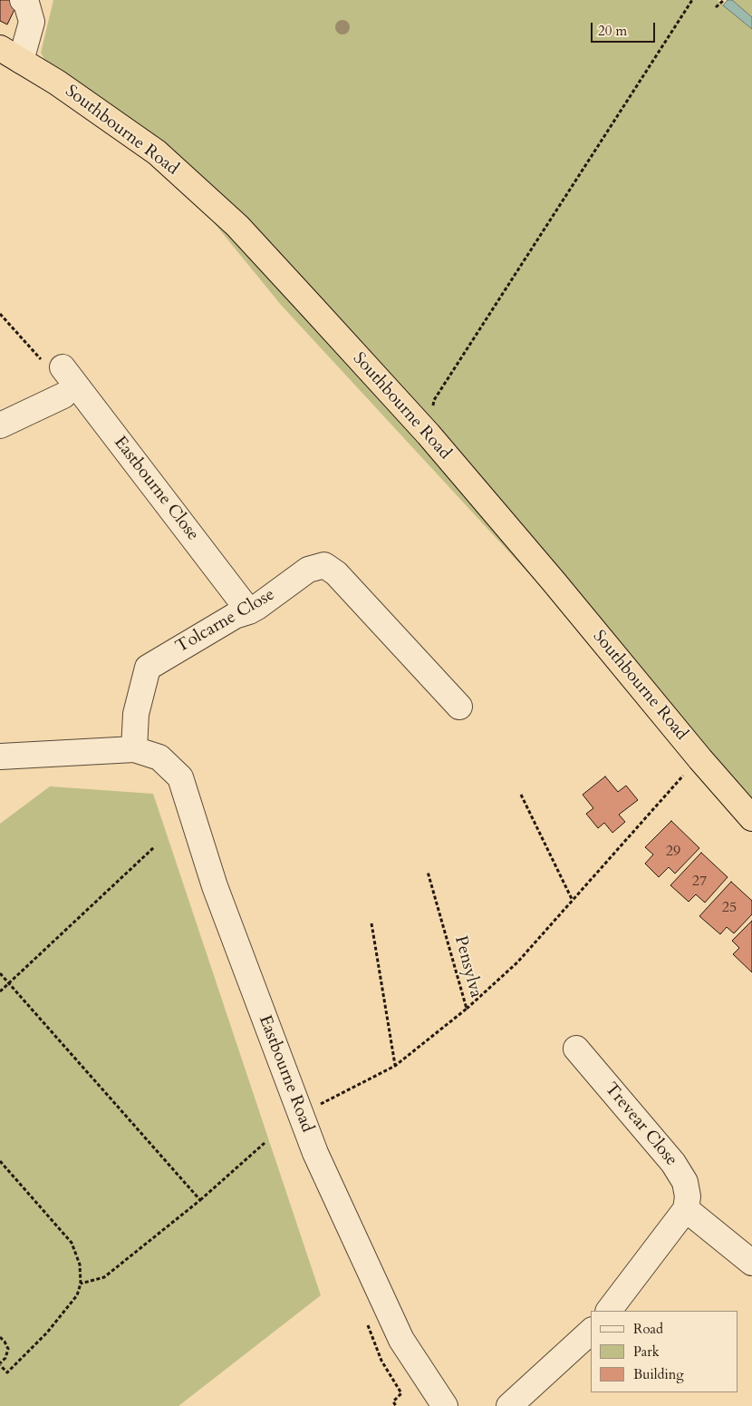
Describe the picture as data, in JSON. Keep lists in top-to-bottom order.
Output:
{
  "streets": {
    "highway": ["Southbourne Road"],
    "street": [
      "Eastbourne Close",
      "Tolcarne Close",
      "Eastbourne Road",
      "Trevear Close"
    ],
    "path": ["Pensylva"]
  },
  "crossings": [
    ["Eastbourne Close", "Tolcarne Close"],
    ["Tolcarne Close", "Eastbourne Road"],
    ["Pensylva", "Eastbourne Road"]
  ],
  "house_numbers": ["29", "27", "25"],
  "legend": ["Road", "Park", "Building"],
  "scale_bar": "20 m"
}
